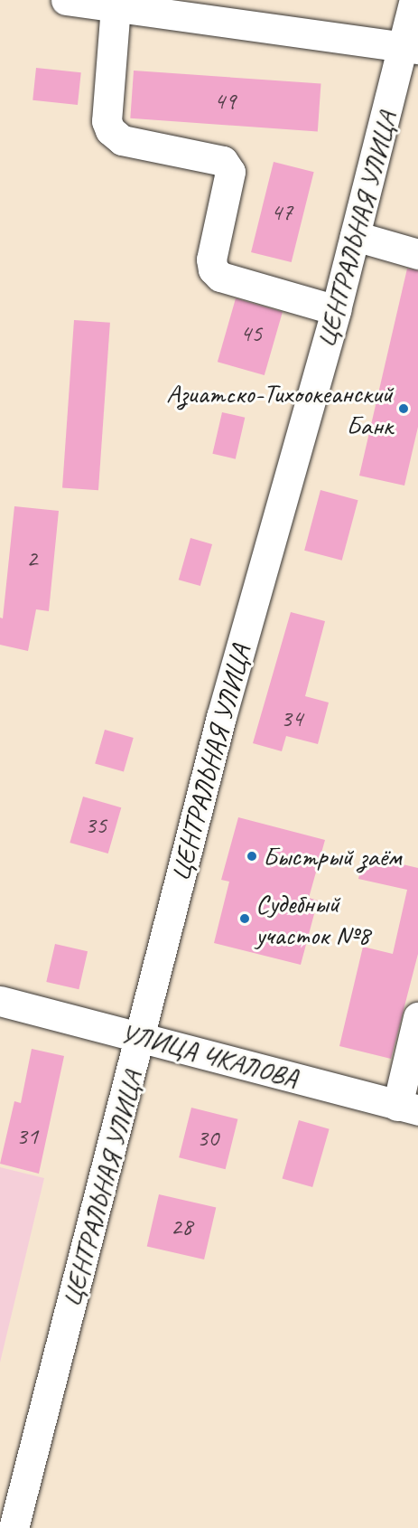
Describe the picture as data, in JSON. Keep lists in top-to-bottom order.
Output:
{
  "streets": {
    "street": ["ЦЕНТРАЛЬНАЯ УЛИЦА", "УЛИЦА ЧКАЛОВА"]
  },
  "crossings": [
    ["ЦЕНТРАЛЬНАЯ УЛИЦА", "УЛИЦА ЧКАЛОВА"]
  ],
  "places": ["Азиатско-Тихоокеанский Банк", "Быстрый заём", "Судебный участок №8"],
  "house_numbers": [
    "49",
    "47",
    "45",
    "2",
    "34",
    "35",
    "31",
    "30",
    "28"
  ]
}
